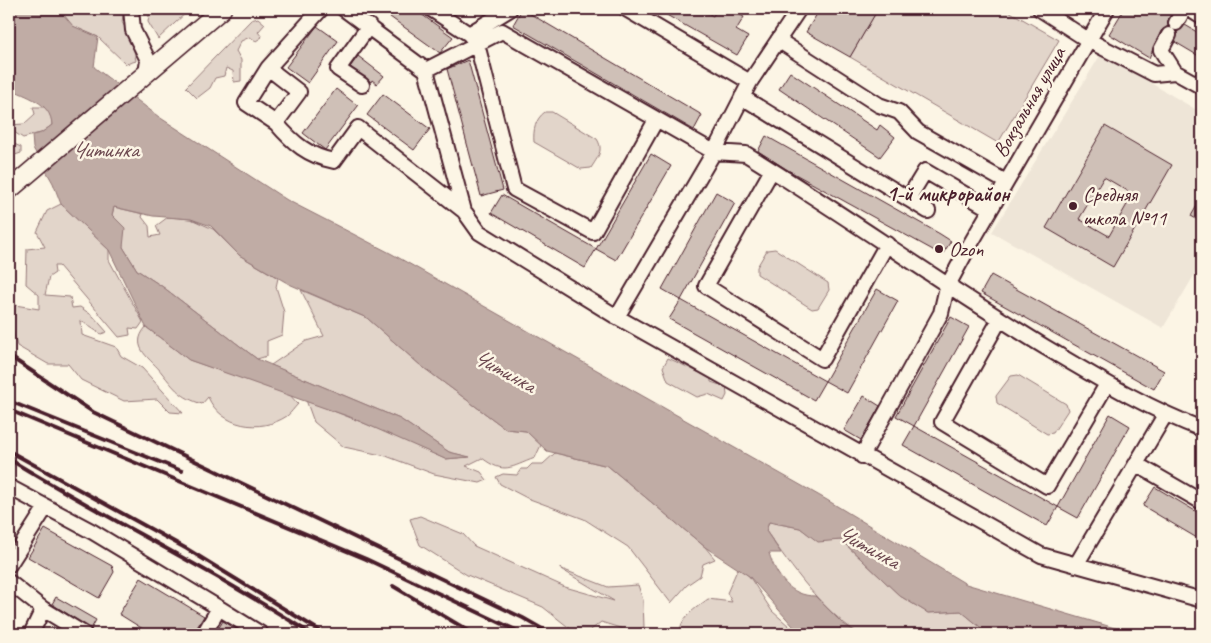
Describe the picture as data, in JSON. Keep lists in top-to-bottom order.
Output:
{
  "streets": {
    "street": ["Вокзальная улица"]
  },
  "districts": ["1-й микрорайон"],
  "water": ["Читинка"],
  "places": ["Средняя школа №11", "Ozon"]
}
